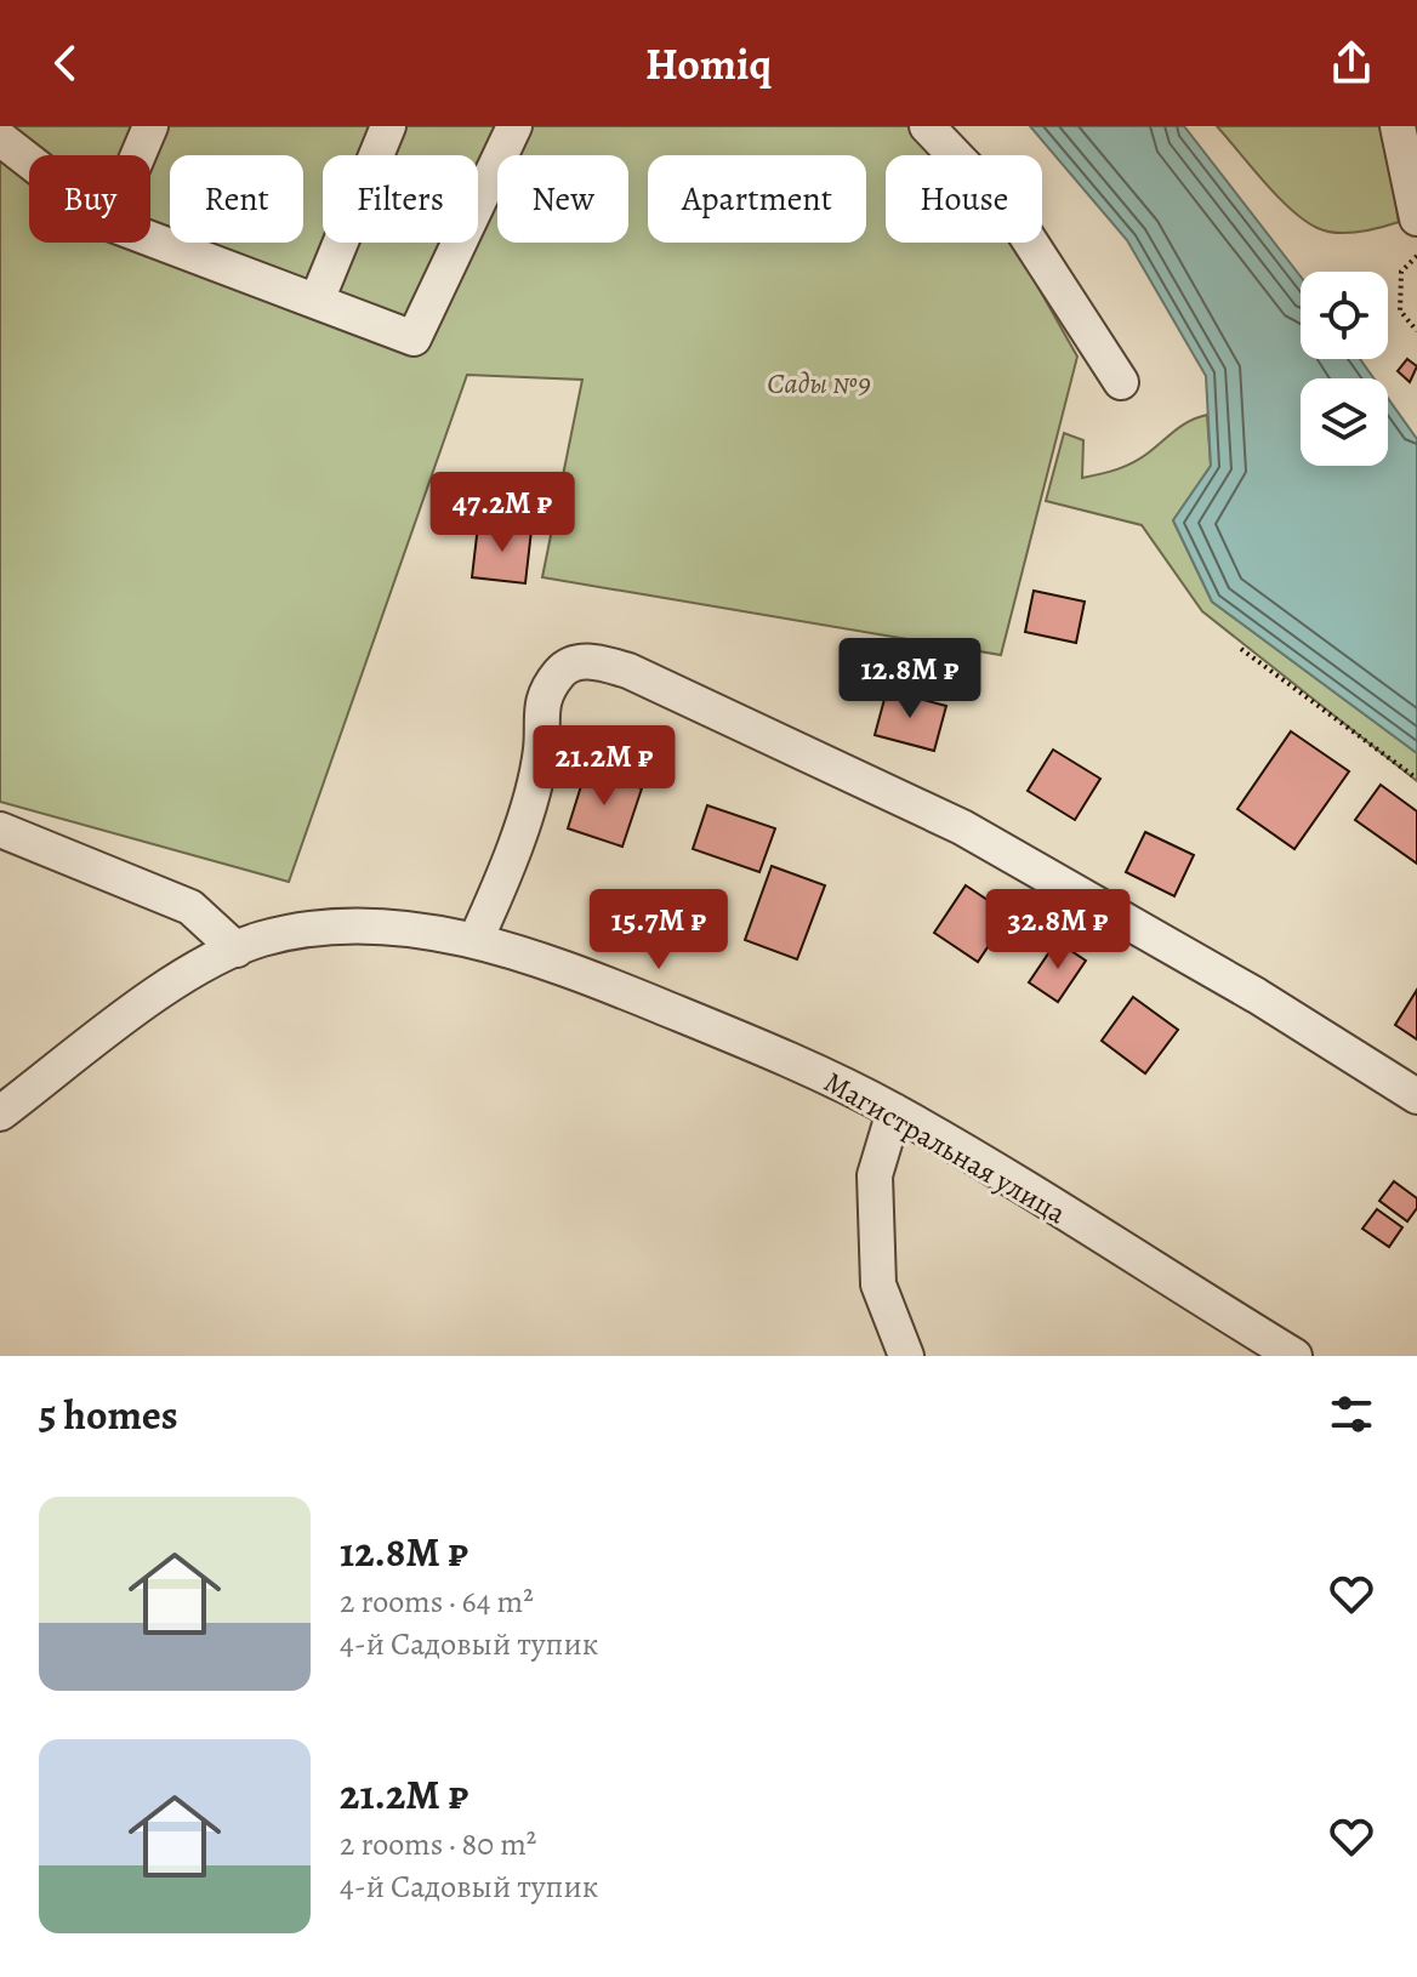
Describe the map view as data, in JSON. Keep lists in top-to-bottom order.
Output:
{
  "streets": {
    "street": ["Магистральная улица"]
  },
  "parks": ["Сады №9"],
  "page": {
    "header": "Homiq",
    "chip": [
      "Buy",
      "Rent",
      "Filters",
      "New",
      "Apartment",
      "House"
    ],
    "price": [
      "47.2M ₽",
      "12.8M ₽",
      "21.2M ₽",
      "15.7M ₽",
      "32.8M ₽"
    ],
    "heading": "5 homes",
    "list": [
      {
        "name": "12.8M ₽",
        "note": "2 rooms · 64 m² · 4-й Садовый тупик"
      },
      {
        "name": "21.2M ₽",
        "note": "2 rooms · 80 m² · 4-й Садовый тупик"
      }
    ]
  }
}
